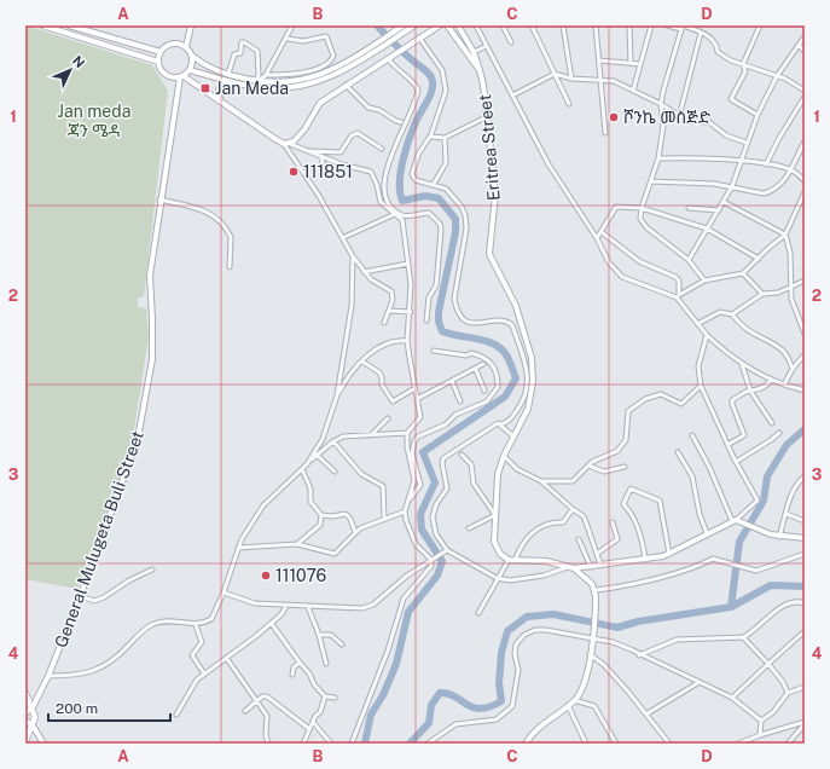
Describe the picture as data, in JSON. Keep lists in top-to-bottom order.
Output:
{
  "streets": {
    "main road": ["Eritrea Street", "General Mulugeta Buli Street"]
  },
  "parks": ["Jan meda ጃን ሜዳ"],
  "places": {
    "transit": ["Jan Meda"],
    "other": ["ሾንኬ መስጅድ", "111851", "111076"]
  },
  "scale_bar": "200 m",
  "north": "top right",
  "grid": {
    "columns": [
      "A",
      "B",
      "C",
      "D"
    ],
    "rows": [
      "1",
      "2",
      "3",
      "4"
    ]
  }
}
